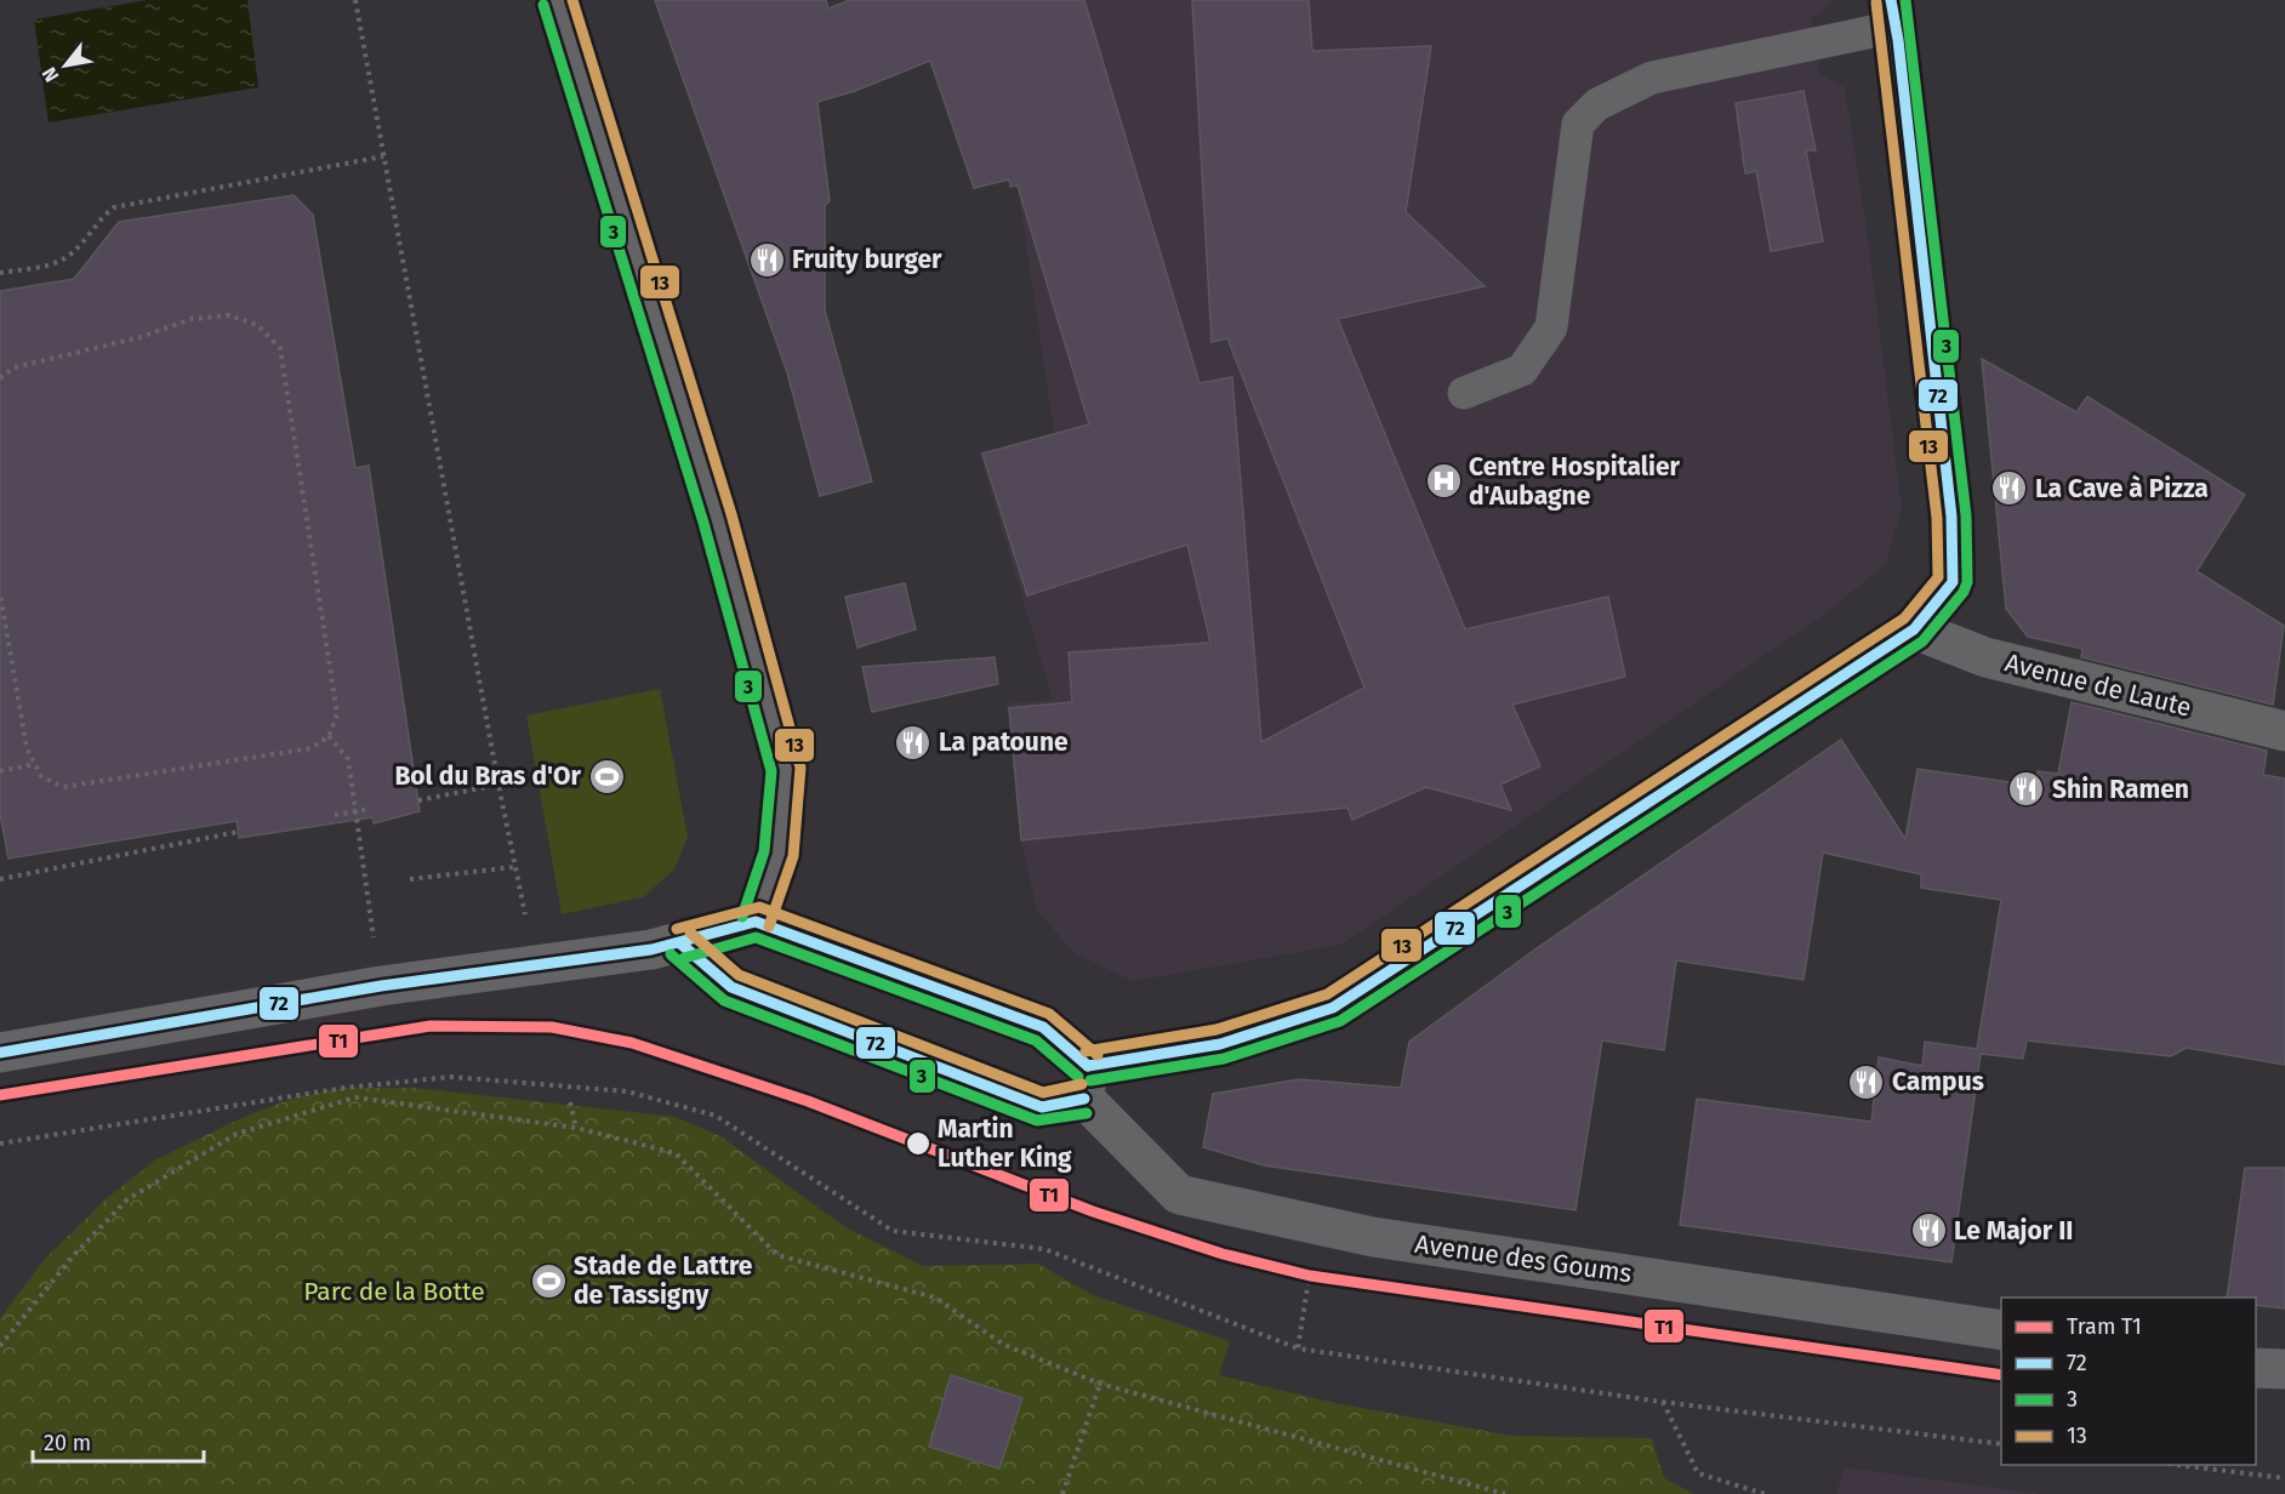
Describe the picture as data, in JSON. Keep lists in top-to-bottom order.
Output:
{
  "streets": {
    "main road": ["Avenue de Laute", "Avenue des Goums"]
  },
  "parks": ["Parc de la Botte"],
  "places": {
    "restaurant": [
      "Fruity burger",
      "La Cave à Pizza",
      "La patoune",
      "Shin Ramen",
      "Campus",
      "Le Major II"
    ],
    "hospital": ["Centre Hospitalier d'Aubagne"],
    "sports": ["Bol du Bras d'Or", "Stade de Lattre de Tassigny"],
    "other": ["Martin Luther King"]
  },
  "lines": [
    "transit line 72",
    "transit line 3",
    "transit line 13",
    "tram line T1"
  ],
  "legend": [
    "Tram T1",
    "72",
    "3",
    "13"
  ],
  "scale_bar": "20 m",
  "north": "bottom left"
}
